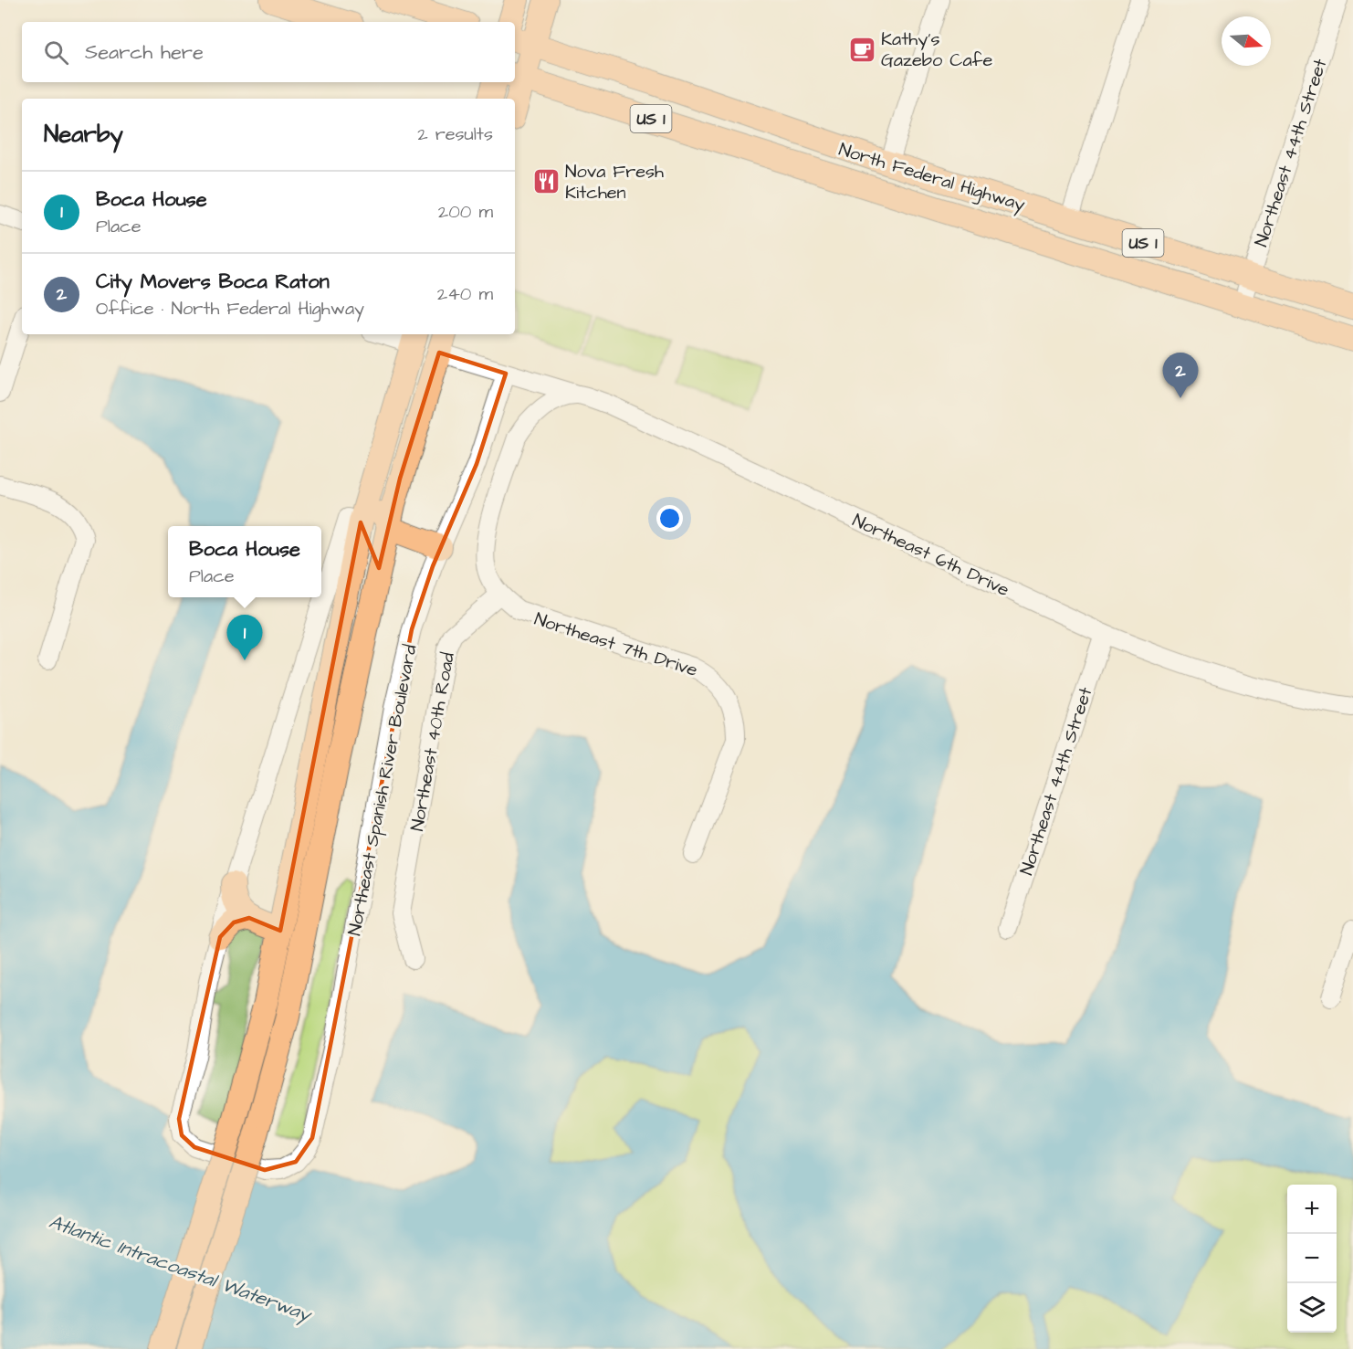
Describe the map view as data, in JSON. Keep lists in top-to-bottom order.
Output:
{
  "streets": {
    "main road": ["US 1", "North Federal Highway", "Northeast Spanish River Boulevard"],
    "street": [
      "Northeast 44th Street",
      "Northeast 6th Drive",
      "Northeast 7th Drive",
      "Northeast 40th Road"
    ]
  },
  "crossings": [
    ["Northeast 44th Street", "North Federal Highway"],
    ["Northeast 44th Street", "Northeast 6th Drive"],
    ["Northeast 6th Drive", "Northeast Spanish River Boulevard"],
    ["Northeast 7th Drive", "Northeast 40th Road"]
  ],
  "water": ["Atlantic Intracoastal Waterway"],
  "places": {
    "cafe": ["Kathy's Gazebo Cafe"],
    "restaurant": ["Nova Fresh Kitchen"]
  },
  "north": "right",
  "page": {
    "search": "Search here",
    "heading": ["Nearby", "2 results"],
    "list": [
      {
        "mark": "1",
        "name": "Boca House",
        "note": "Place",
        "value": "200 m"
      },
      {
        "mark": "2",
        "name": "City Movers Boca Raton",
        "note": "Office · North Federal Highway",
        "value": "240 m"
      }
    ],
    "pins": ["2", "1"],
    "popup": ["Boca House", "Place"],
    "map_buttons": ["+", "−"]
  }
}
